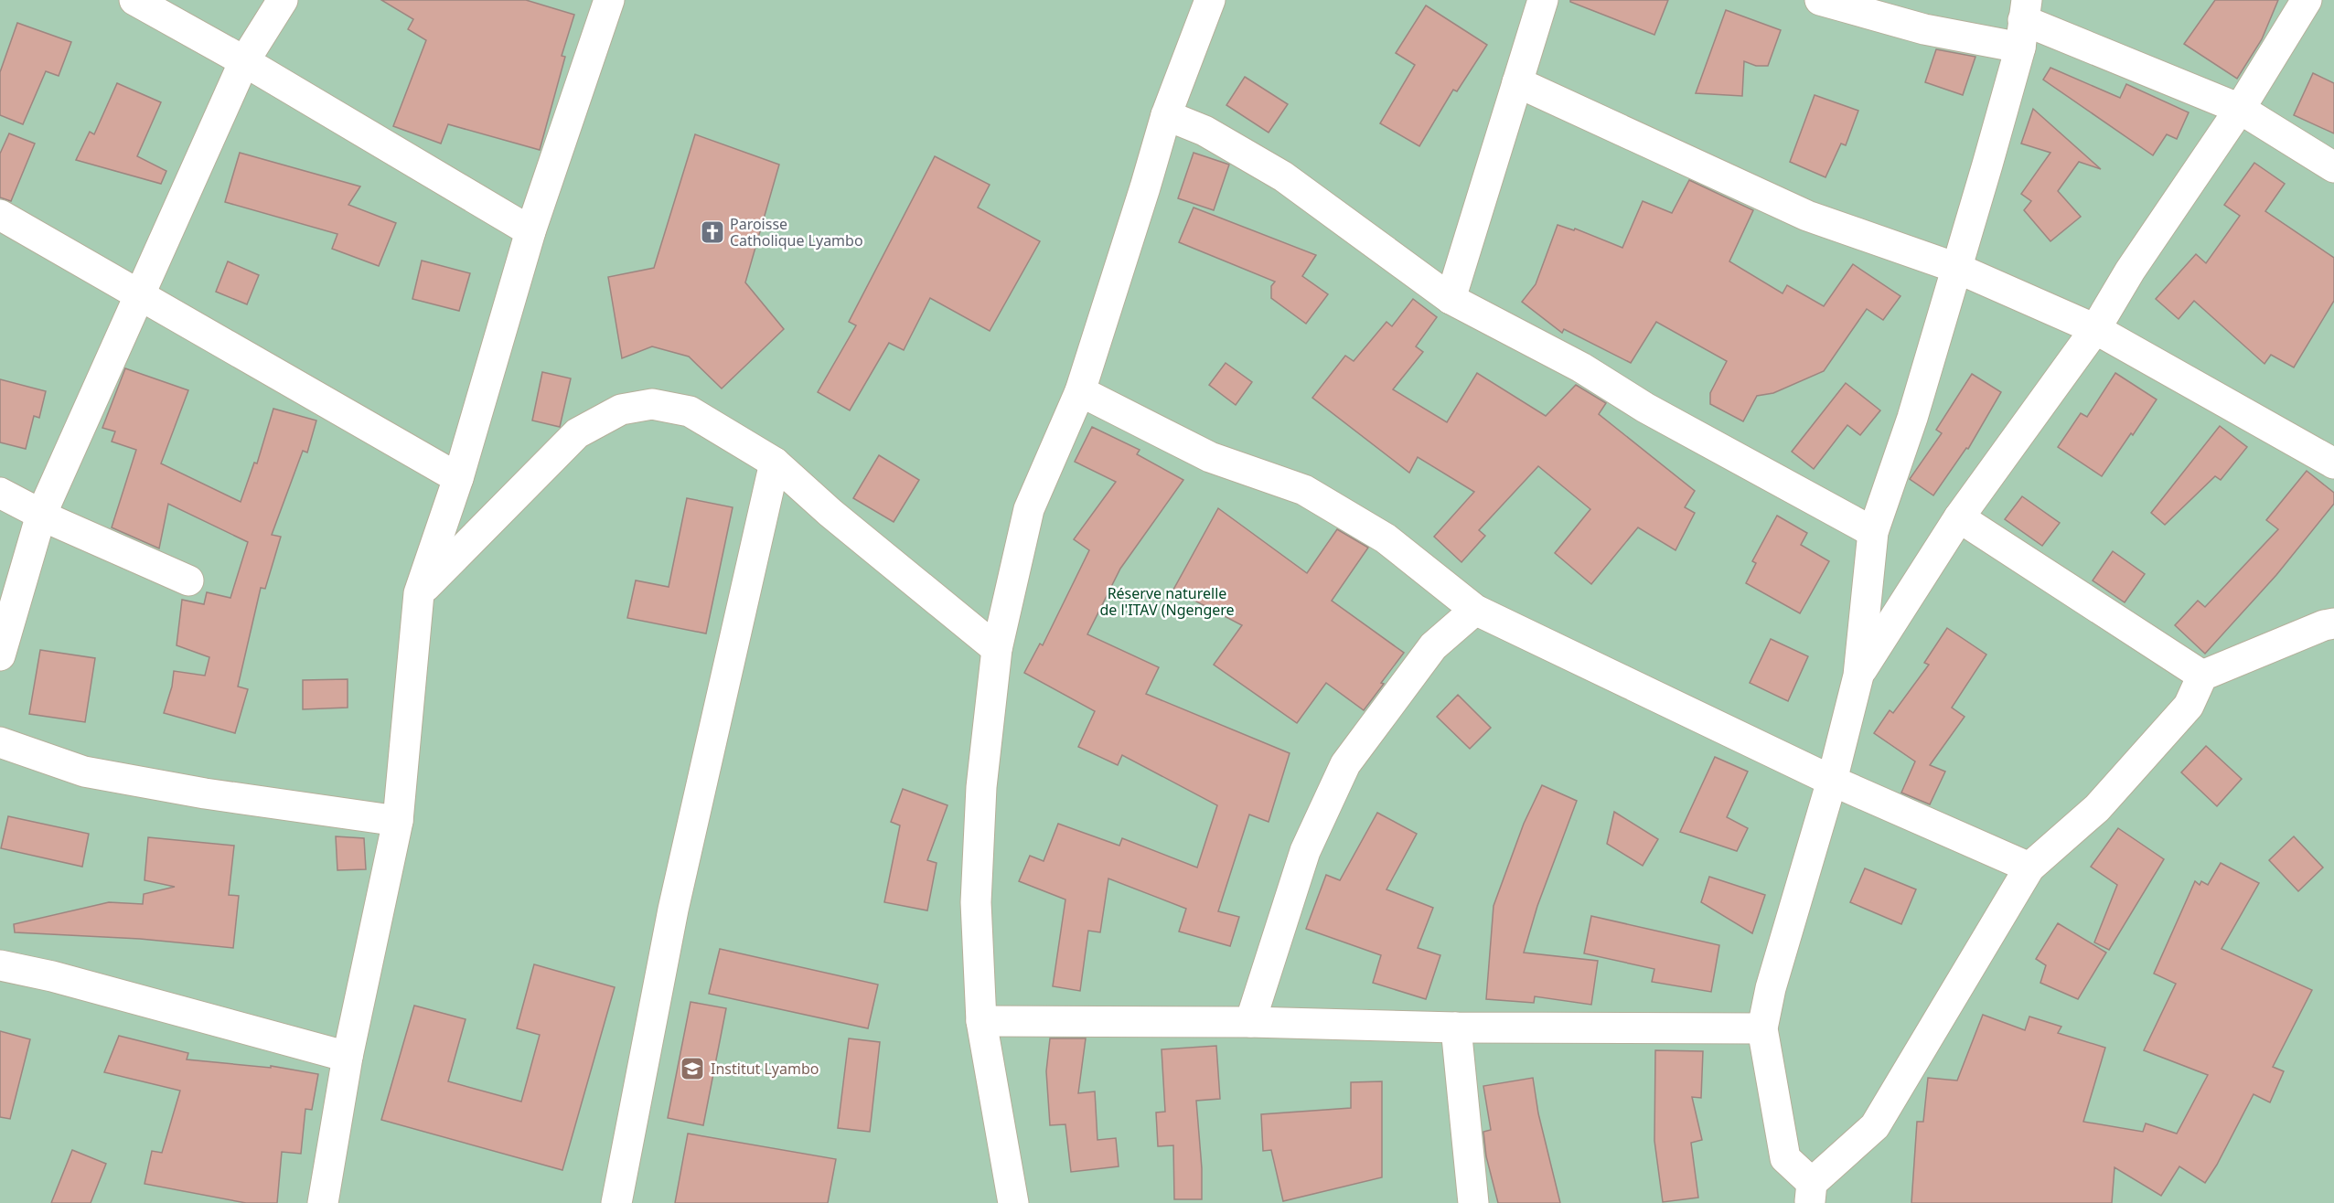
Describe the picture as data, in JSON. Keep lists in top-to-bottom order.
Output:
{
  "parks": ["Réserve naturelle de l'ITAV (Ngengere"],
  "places": {
    "church": ["Paroisse Catholique Lyambo"],
    "school or university": ["Institut Lyambo"]
  }
}
